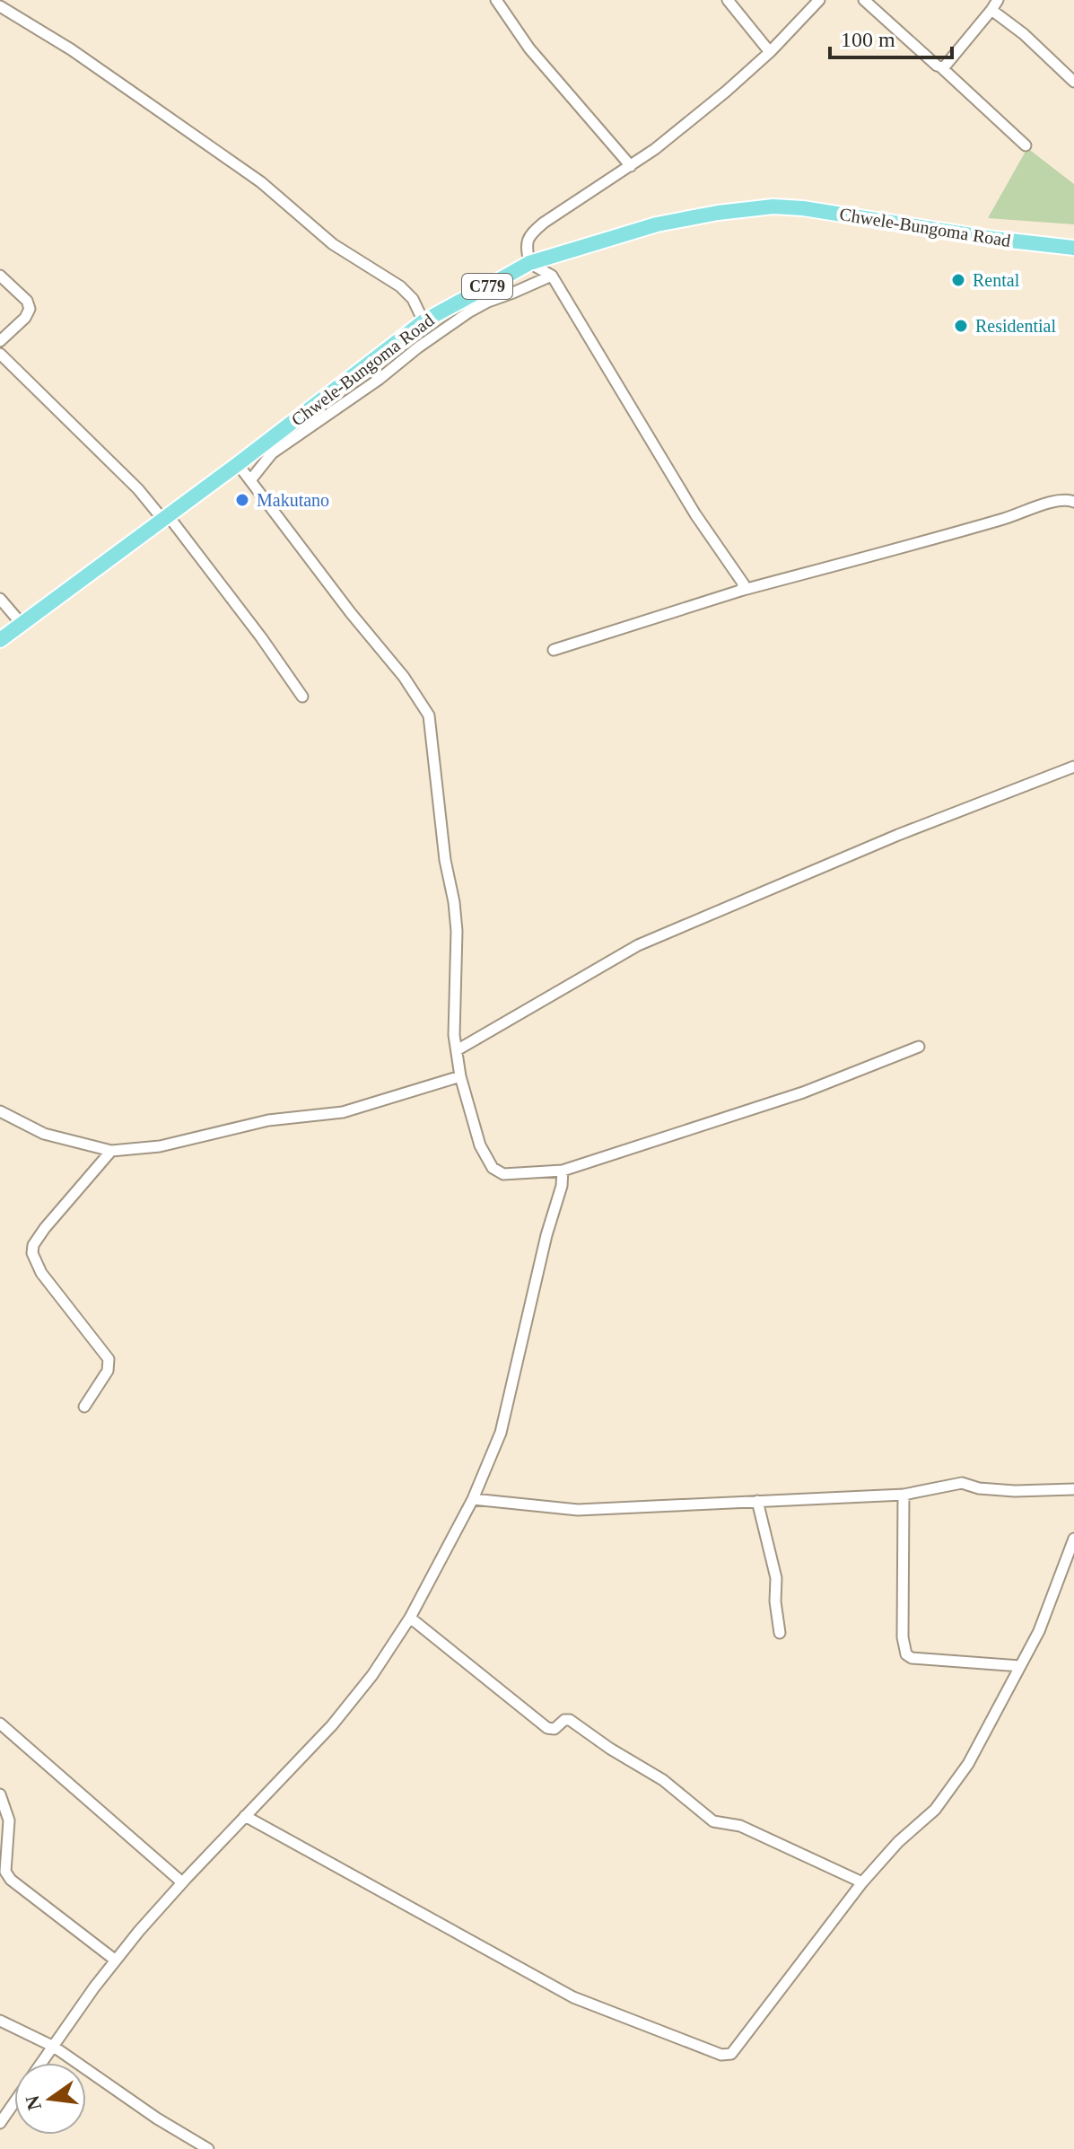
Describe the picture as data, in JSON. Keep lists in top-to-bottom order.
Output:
{
  "streets": {
    "main road": ["Chwele-Bungoma Road", "C779"]
  },
  "places": ["Rental", "Residential", "Makutano"],
  "scale_bar": "100 m",
  "north": "left"
}
